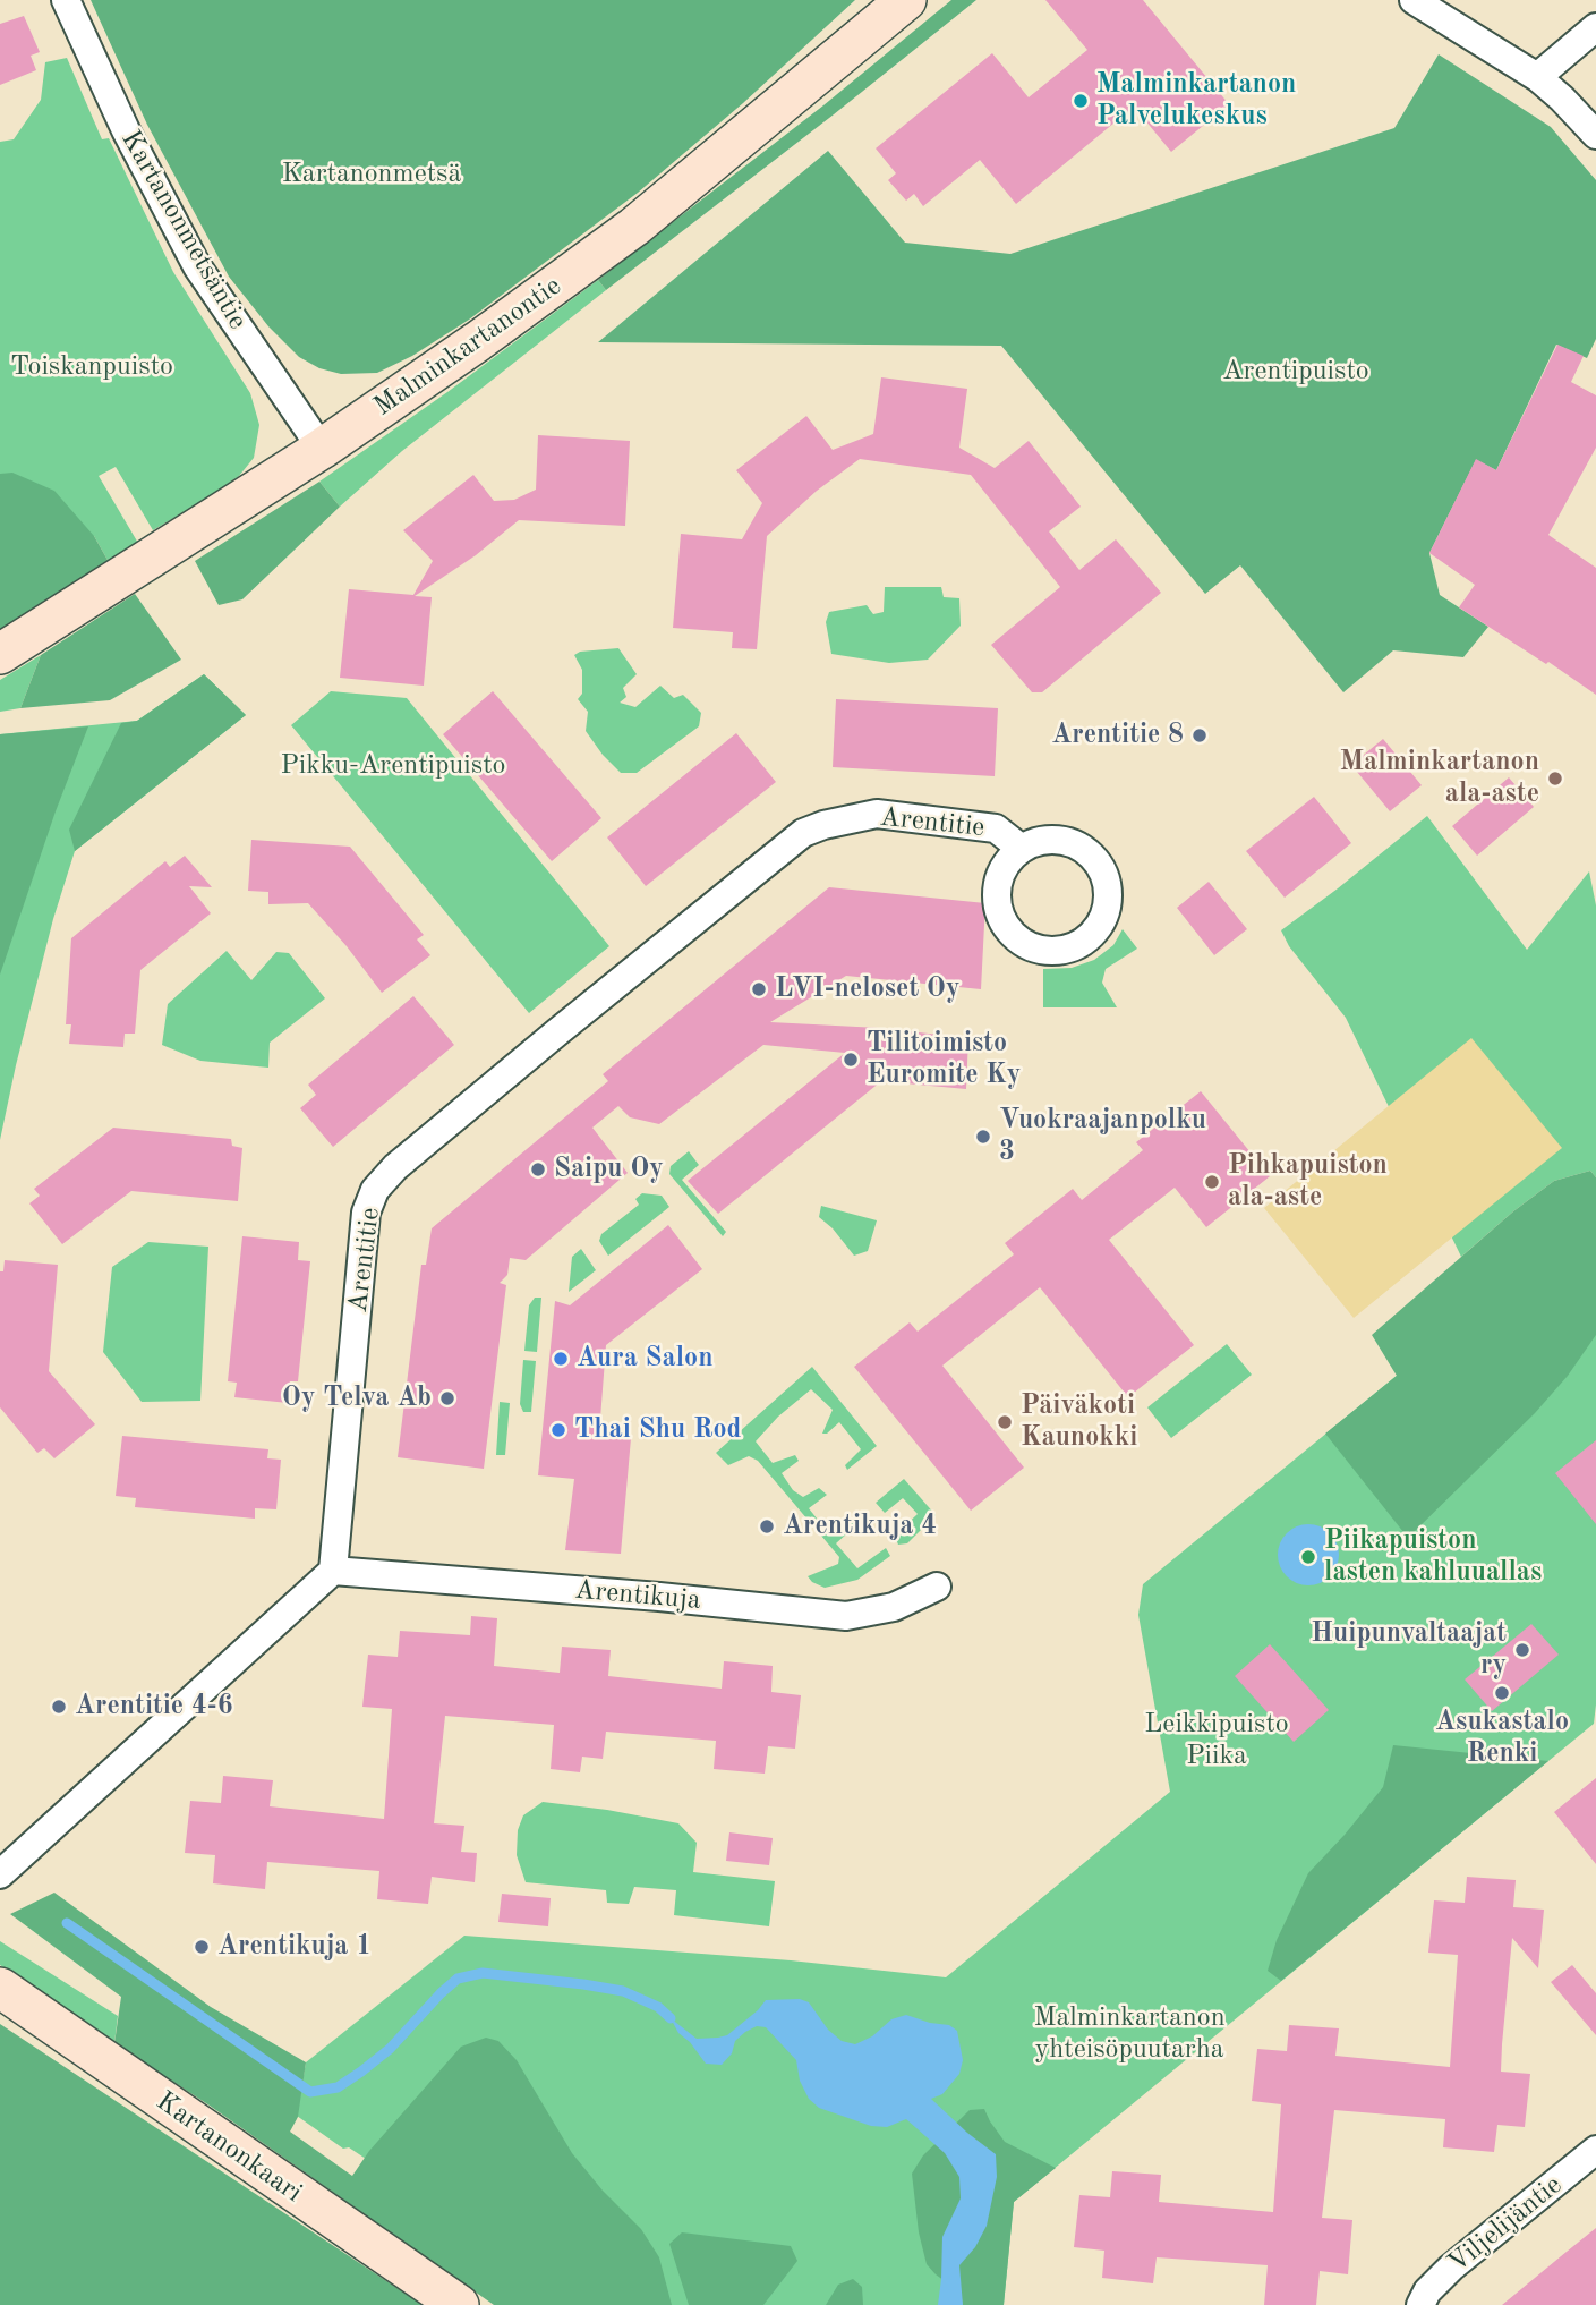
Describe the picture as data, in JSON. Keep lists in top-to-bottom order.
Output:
{
  "streets": {
    "main road": ["Malminkartanontie", "Kartanonkaari"],
    "street": [
      "Kartanonmetsäntie",
      "Arentitie",
      "Arentikuja",
      "Viljelijäntie"
    ]
  },
  "crossings": [
    ["Kartanonmetsäntie", "Malminkartanontie"],
    ["Arentitie", "Arentikuja"]
  ],
  "parks": [
    "Kartanonmetsä",
    "Toiskanpuisto",
    "Arentipuisto",
    "Pikku-Arentipuisto",
    "Leikkipuisto Piika",
    "Malminkartanon yhteisöpuutarha"
  ],
  "places": [
    "Malminkartanon Palvelukeskus",
    "Arentitie 8",
    "Malminkartanon ala-aste",
    "LVI-neloset Oy",
    "Tilitoimisto Euromite Ky",
    "Vuokraajanpolku 3",
    "Saipu Oy",
    "Pihkapuiston ala-aste",
    "Aura Salon",
    "Oy Telva Ab",
    "Päiväkoti Kaunokki",
    "Thai Shu Rod",
    "Arentikuja 4",
    "Piikapuiston lasten kahluuallas",
    "Huipunvaltaajat ry",
    "Asukastalo Renki",
    "Arentitie 4-6",
    "Arentikuja 1"
  ]
}
